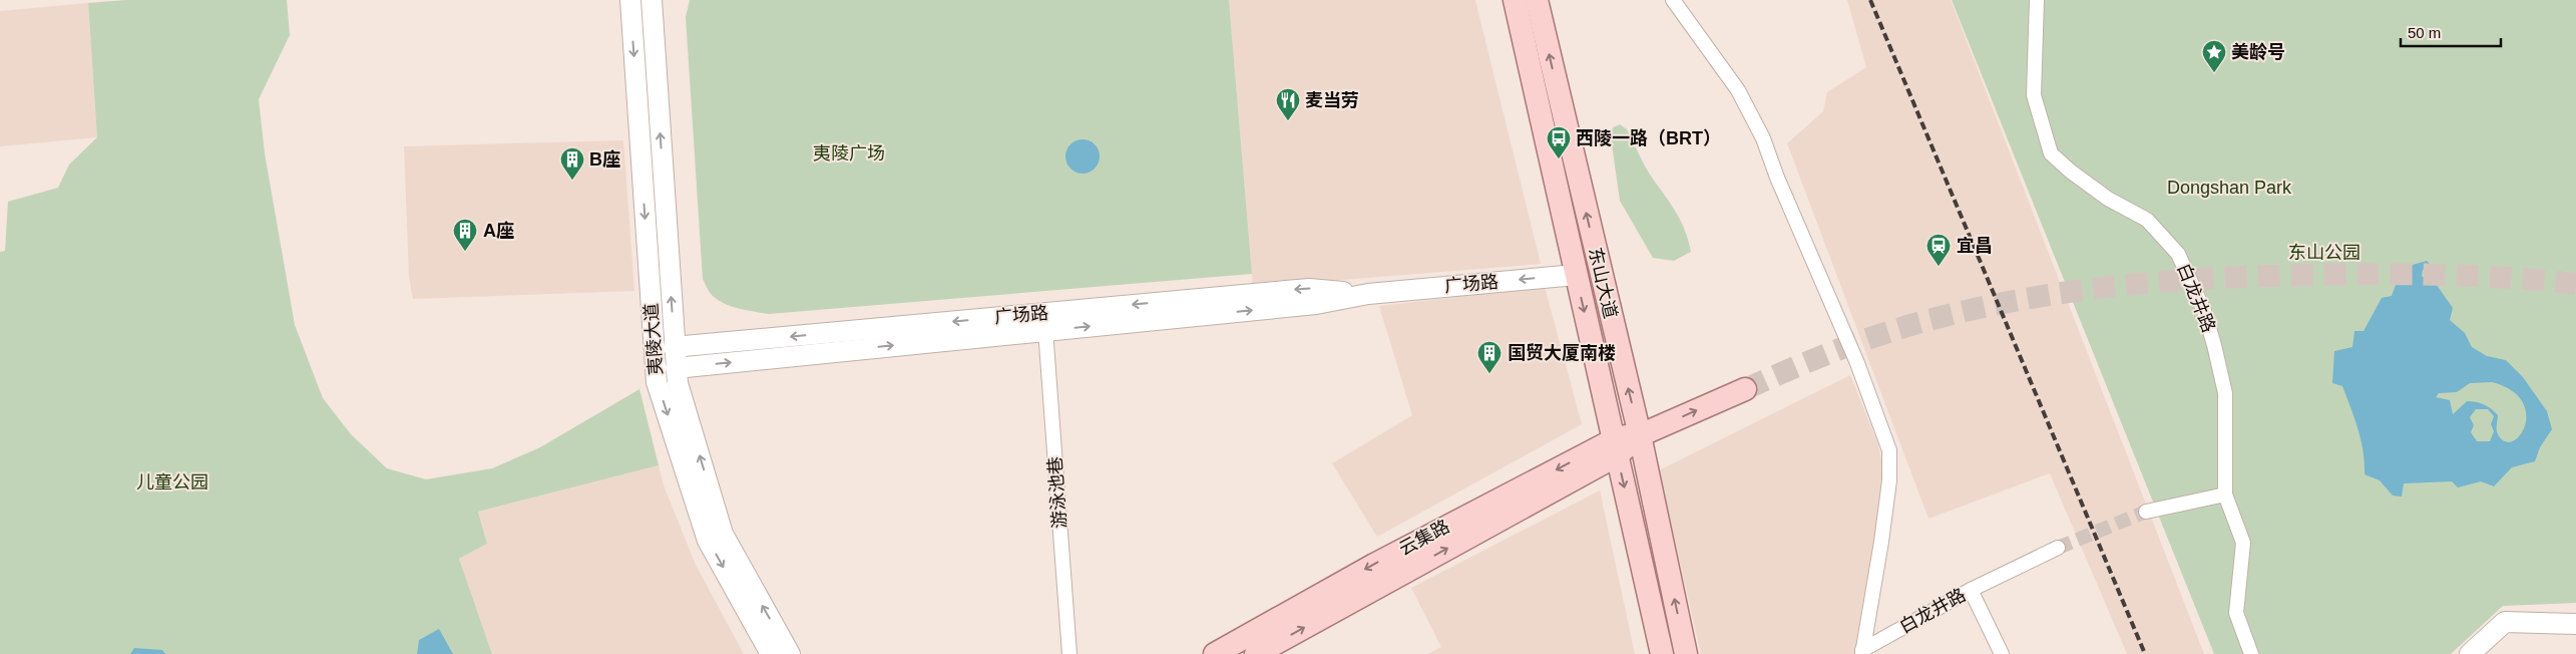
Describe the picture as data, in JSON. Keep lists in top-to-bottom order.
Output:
{
  "streets": {
    "main road": ["东山大道", "云集路"],
    "street": [
      "广场路",
      "白龙井路",
      "夷陵大道",
      "游泳池巷"
    ]
  },
  "crossings": [
    ["东山大道", "广场路"],
    ["东山大道", "云集路"],
    ["广场路", "夷陵大道"],
    ["广场路", "游泳池巷"]
  ],
  "parks": [
    "夷陵广场",
    "Dongshan Park",
    "东山公园",
    "儿童公园"
  ],
  "places": {
    "place": ["美龄号"],
    "restaurant": ["麦当劳"],
    "bus stop": ["西陵一路（BRT）"],
    "building": ["B座", "A座", "国贸大厦南楼"],
    "station": ["宜昌"]
  },
  "scale_bar": "50 m"
}
